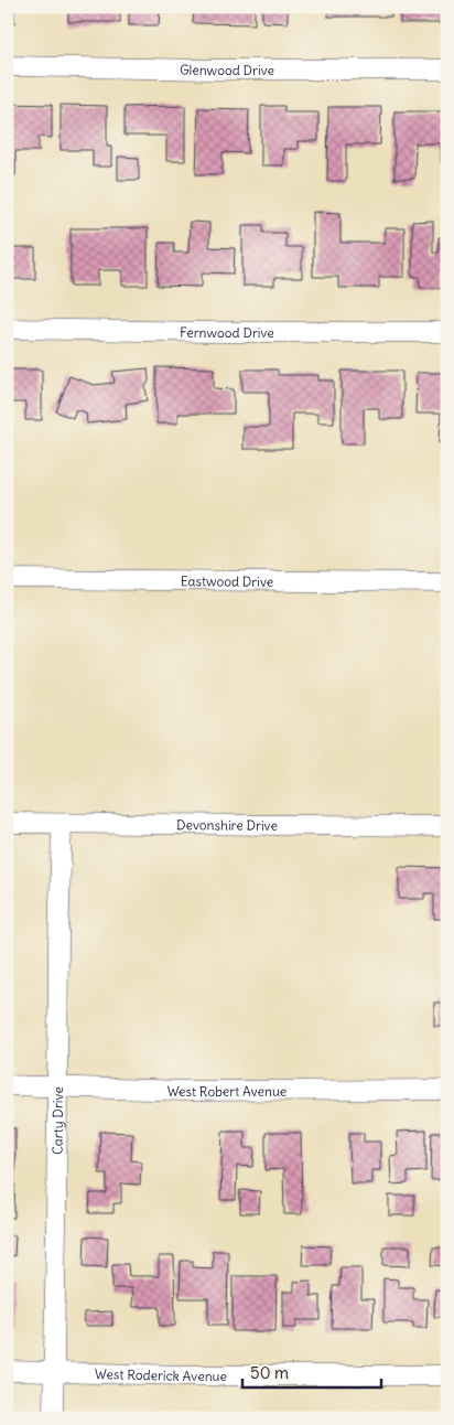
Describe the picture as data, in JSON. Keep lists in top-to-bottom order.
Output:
{
  "streets": {
    "street": [
      "Glenwood Drive",
      "Fernwood Drive",
      "Eastwood Drive",
      "Devonshire Drive",
      "West Robert Avenue",
      "Carty Drive",
      "West Roderick Avenue"
    ]
  },
  "crossings": [
    ["Devonshire Drive", "Carty Drive"],
    ["West Robert Avenue", "Carty Drive"],
    ["Carty Drive", "West Roderick Avenue"]
  ],
  "scale_bar": "50 m"
}
